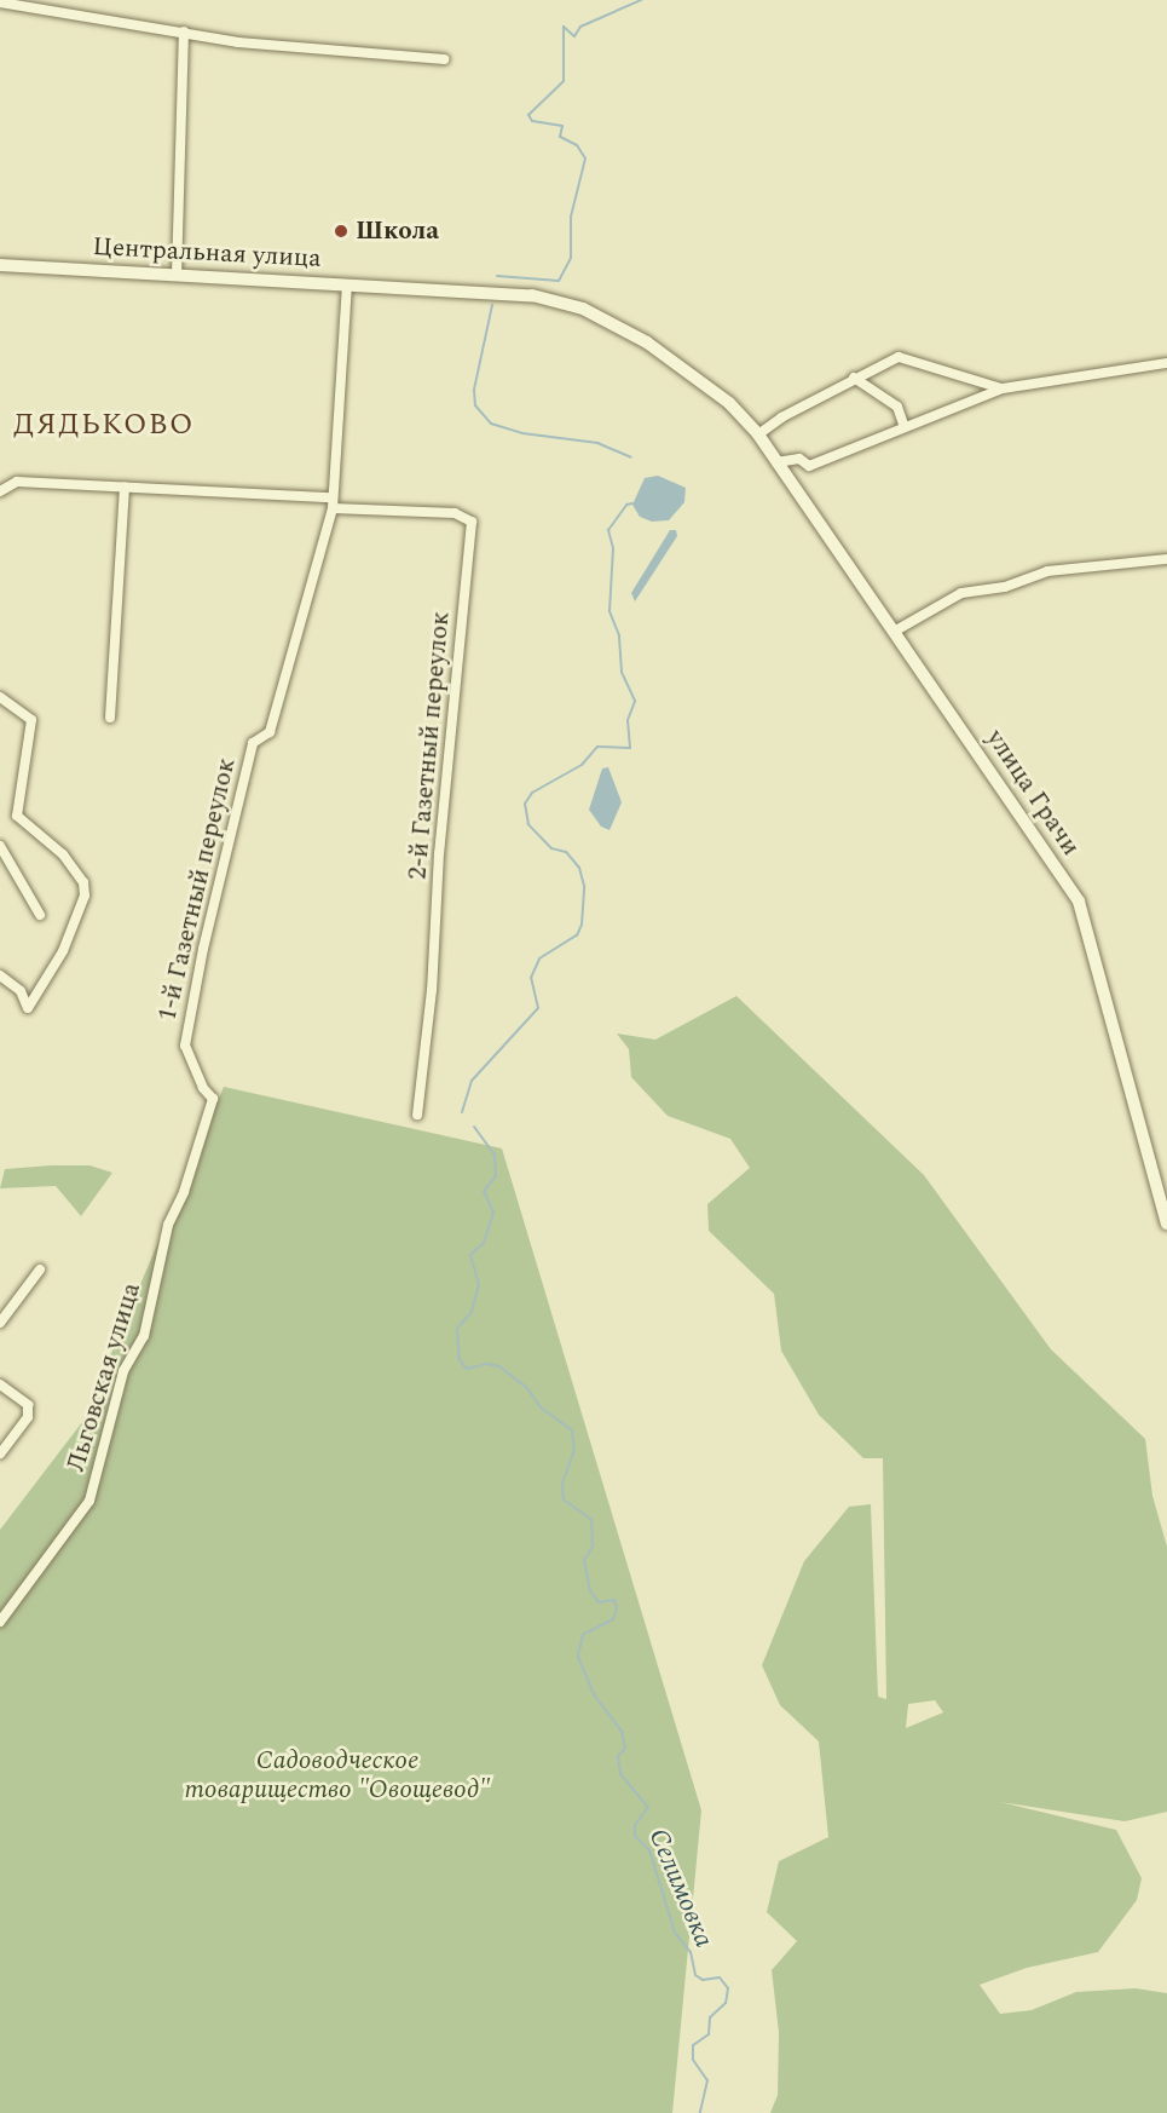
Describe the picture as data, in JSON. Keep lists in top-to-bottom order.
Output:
{
  "streets": {
    "street": [
      "Центральная улица",
      "2-й Газетный переулок",
      "улица Грачи",
      "1-й Газетный переулок",
      "Льговская улица"
    ]
  },
  "crossings": [
    ["Центральная улица", "улица Грачи"],
    ["Центральная улица", "1-й Газетный переулок"],
    ["2-й Газетный переулок", "1-й Газетный переулок"],
    ["1-й Газетный переулок", "Льговская улица"]
  ],
  "districts": ["ДЯДЬКОВО"],
  "water": ["Селимовка"],
  "parks": ["Садоводческое товарищество \"Овощевод\""],
  "places": ["Школа"]
}
